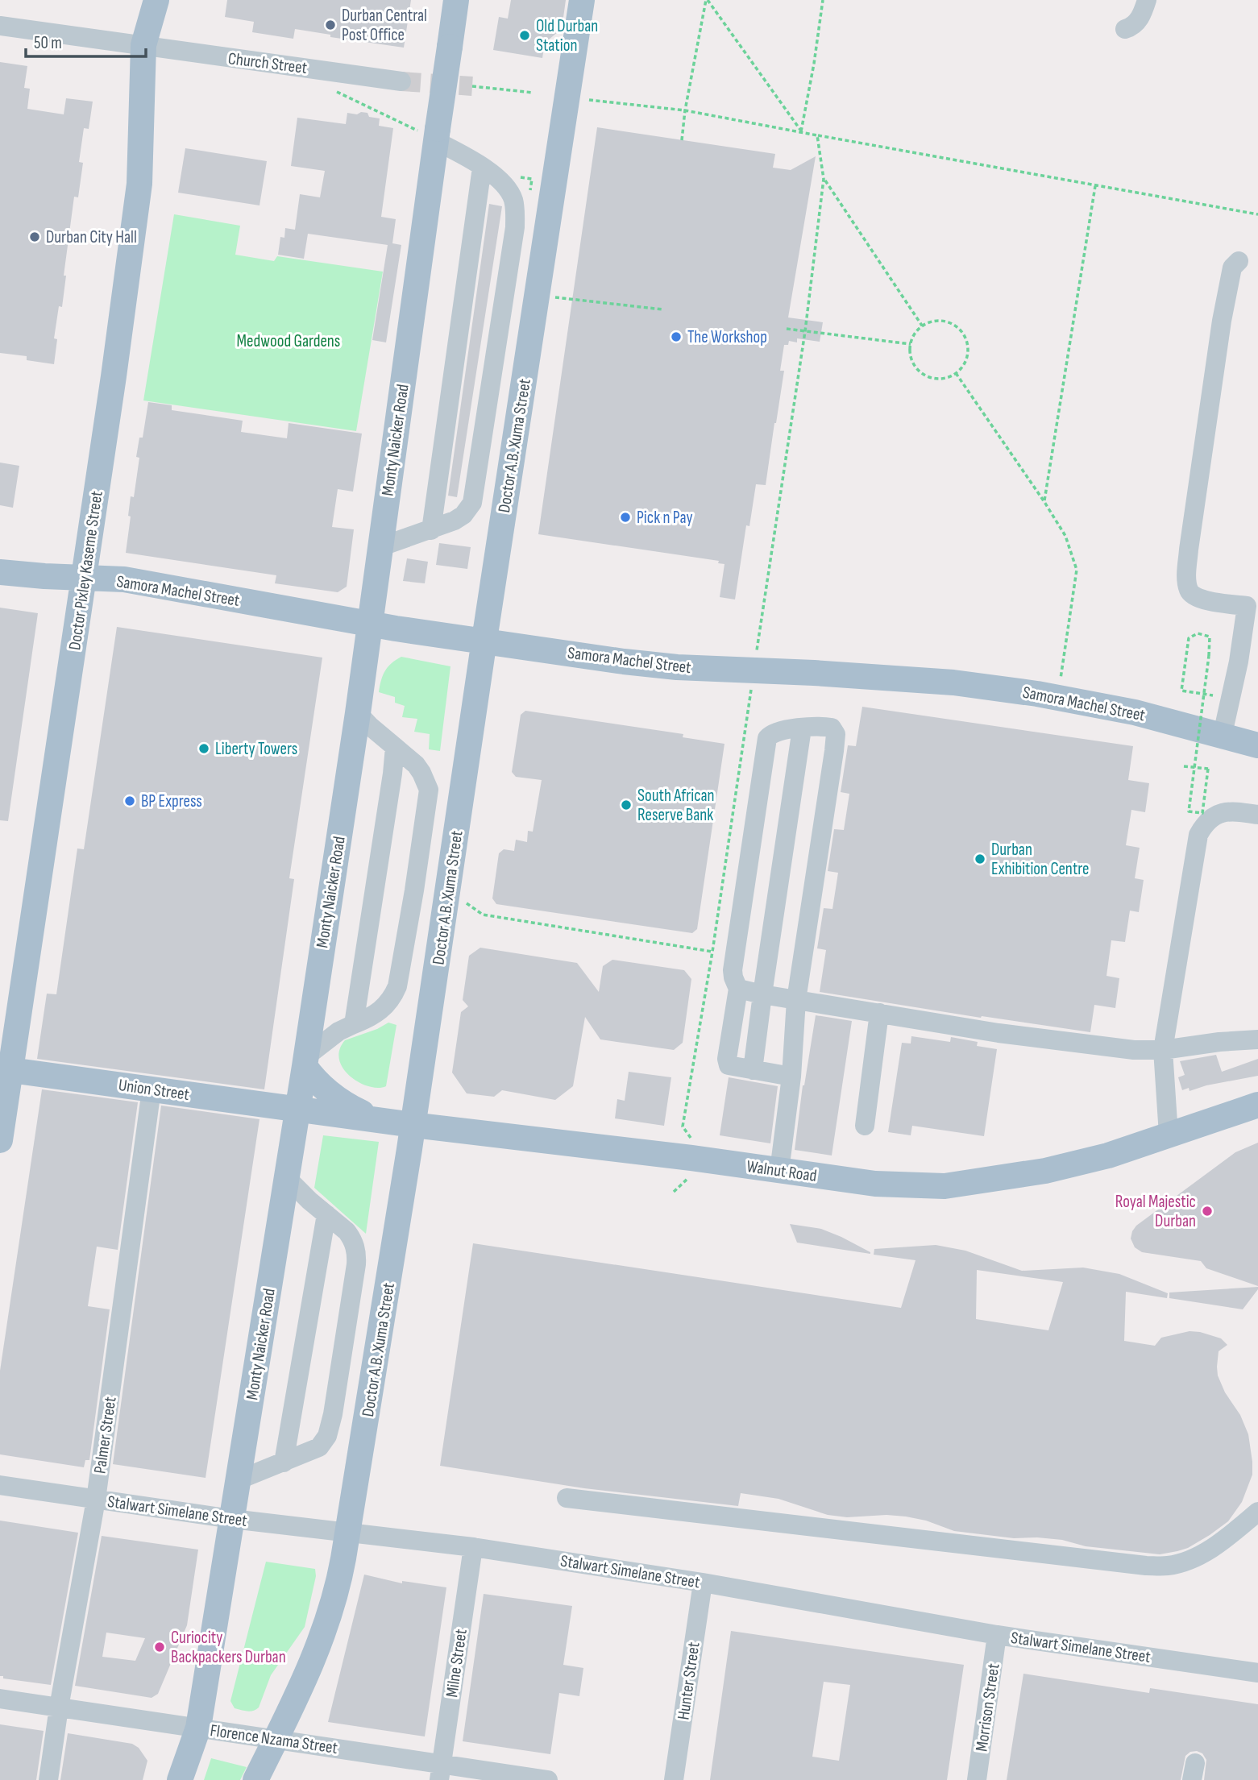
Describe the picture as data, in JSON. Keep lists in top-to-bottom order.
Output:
{
  "streets": {
    "main road": [
      "Monty Naicker Road",
      "Doctor A.B. Xuma Street",
      "Doctor Pixley Kaseme Street",
      "Samora Machel Street",
      "Union Street",
      "Walnut Road"
    ],
    "street": [
      "Church Street",
      "Palmer Street",
      "Stalwart Simelane Street",
      "Milne Street",
      "Hunter Street",
      "Morrison Street",
      "Florence Nzama Street"
    ]
  },
  "crossings": [
    ["Church Street", "Doctor Pixley Kaseme Street"],
    ["Monty Naicker Road", "Samora Machel Street"],
    ["Monty Naicker Road", "Union Street"],
    ["Monty Naicker Road", "Walnut Road"],
    ["Monty Naicker Road", "Stalwart Simelane Street"],
    ["Monty Naicker Road", "Florence Nzama Street"],
    ["Doctor A.B. Xuma Street", "Samora Machel Street"],
    ["Doctor A.B. Xuma Street", "Walnut Road"],
    ["Doctor A.B. Xuma Street", "Stalwart Simelane Street"],
    ["Doctor A.B. Xuma Street", "Florence Nzama Street"],
    ["Doctor Pixley Kaseme Street", "Samora Machel Street"],
    ["Doctor Pixley Kaseme Street", "Union Street"],
    ["Union Street", "Walnut Road"],
    ["Union Street", "Palmer Street"],
    ["Palmer Street", "Stalwart Simelane Street"],
    ["Palmer Street", "Florence Nzama Street"],
    ["Stalwart Simelane Street", "Milne Street"],
    ["Stalwart Simelane Street", "Hunter Street"],
    ["Stalwart Simelane Street", "Morrison Street"],
    ["Milne Street", "Florence Nzama Street"]
  ],
  "parks": ["Medwood Gardens"],
  "places": [
    "Durban Central Post Office",
    "Old Durban Station",
    "Durban City Hall",
    "The Workshop",
    "Pick n Pay",
    "Liberty Towers",
    "BP Express",
    "South African Reserve Bank",
    "Durban Exhibition Centre",
    "Royal Majestic Durban",
    "Curiocity Backpackers Durban"
  ],
  "scale_bar": "50 m"
}
